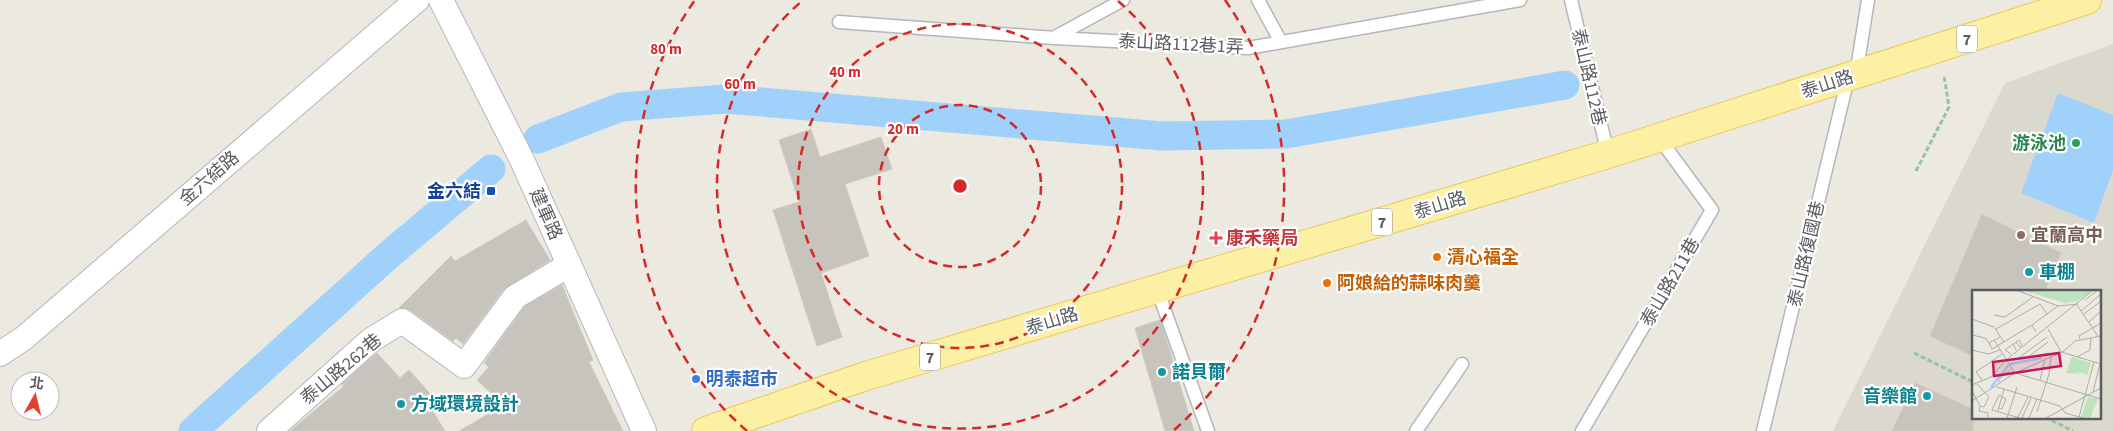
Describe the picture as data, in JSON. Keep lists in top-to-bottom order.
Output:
{
  "streets": {
    "main road": ["7", "泰山路"],
    "street": ["金六結路", "建軍路", "泰山路262巷"],
    "lane": [
      "泰山路112巷1弄",
      "泰山路112巷",
      "泰山路復國巷",
      "泰山路211巷"
    ]
  },
  "crossings": [
    ["泰山路112巷", "泰山路"],
    ["泰山路", "泰山路復國巷"],
    ["泰山路", "泰山路211巷"],
    ["建軍路", "泰山路262巷"]
  ],
  "places": {
    "other": [
      "游泳池",
      "宜蘭高中",
      "清心福全",
      "車棚",
      "阿娘給的蒜味肉羹",
      "諾貝爾",
      "明泰超市",
      "音樂館",
      "方域環境設計"
    ],
    "transit": ["金六結"],
    "health": ["康禾藥局"]
  },
  "north": "top",
  "rings": [
    "80 m",
    "40 m",
    "60 m",
    "20 m"
  ]
}
